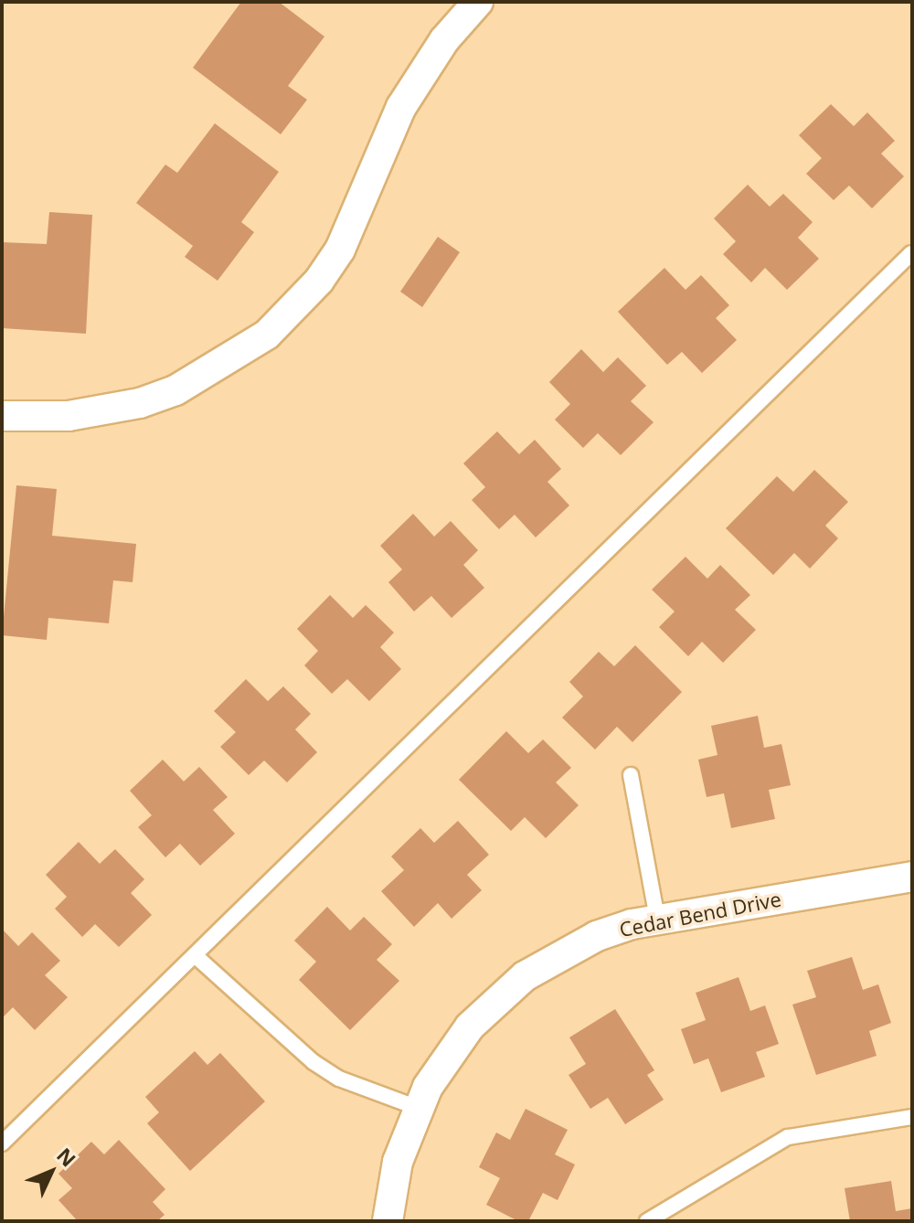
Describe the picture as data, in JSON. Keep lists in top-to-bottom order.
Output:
{
  "streets": {
    "street": ["Cedar Bend Drive"]
  },
  "north": "top right"
}
